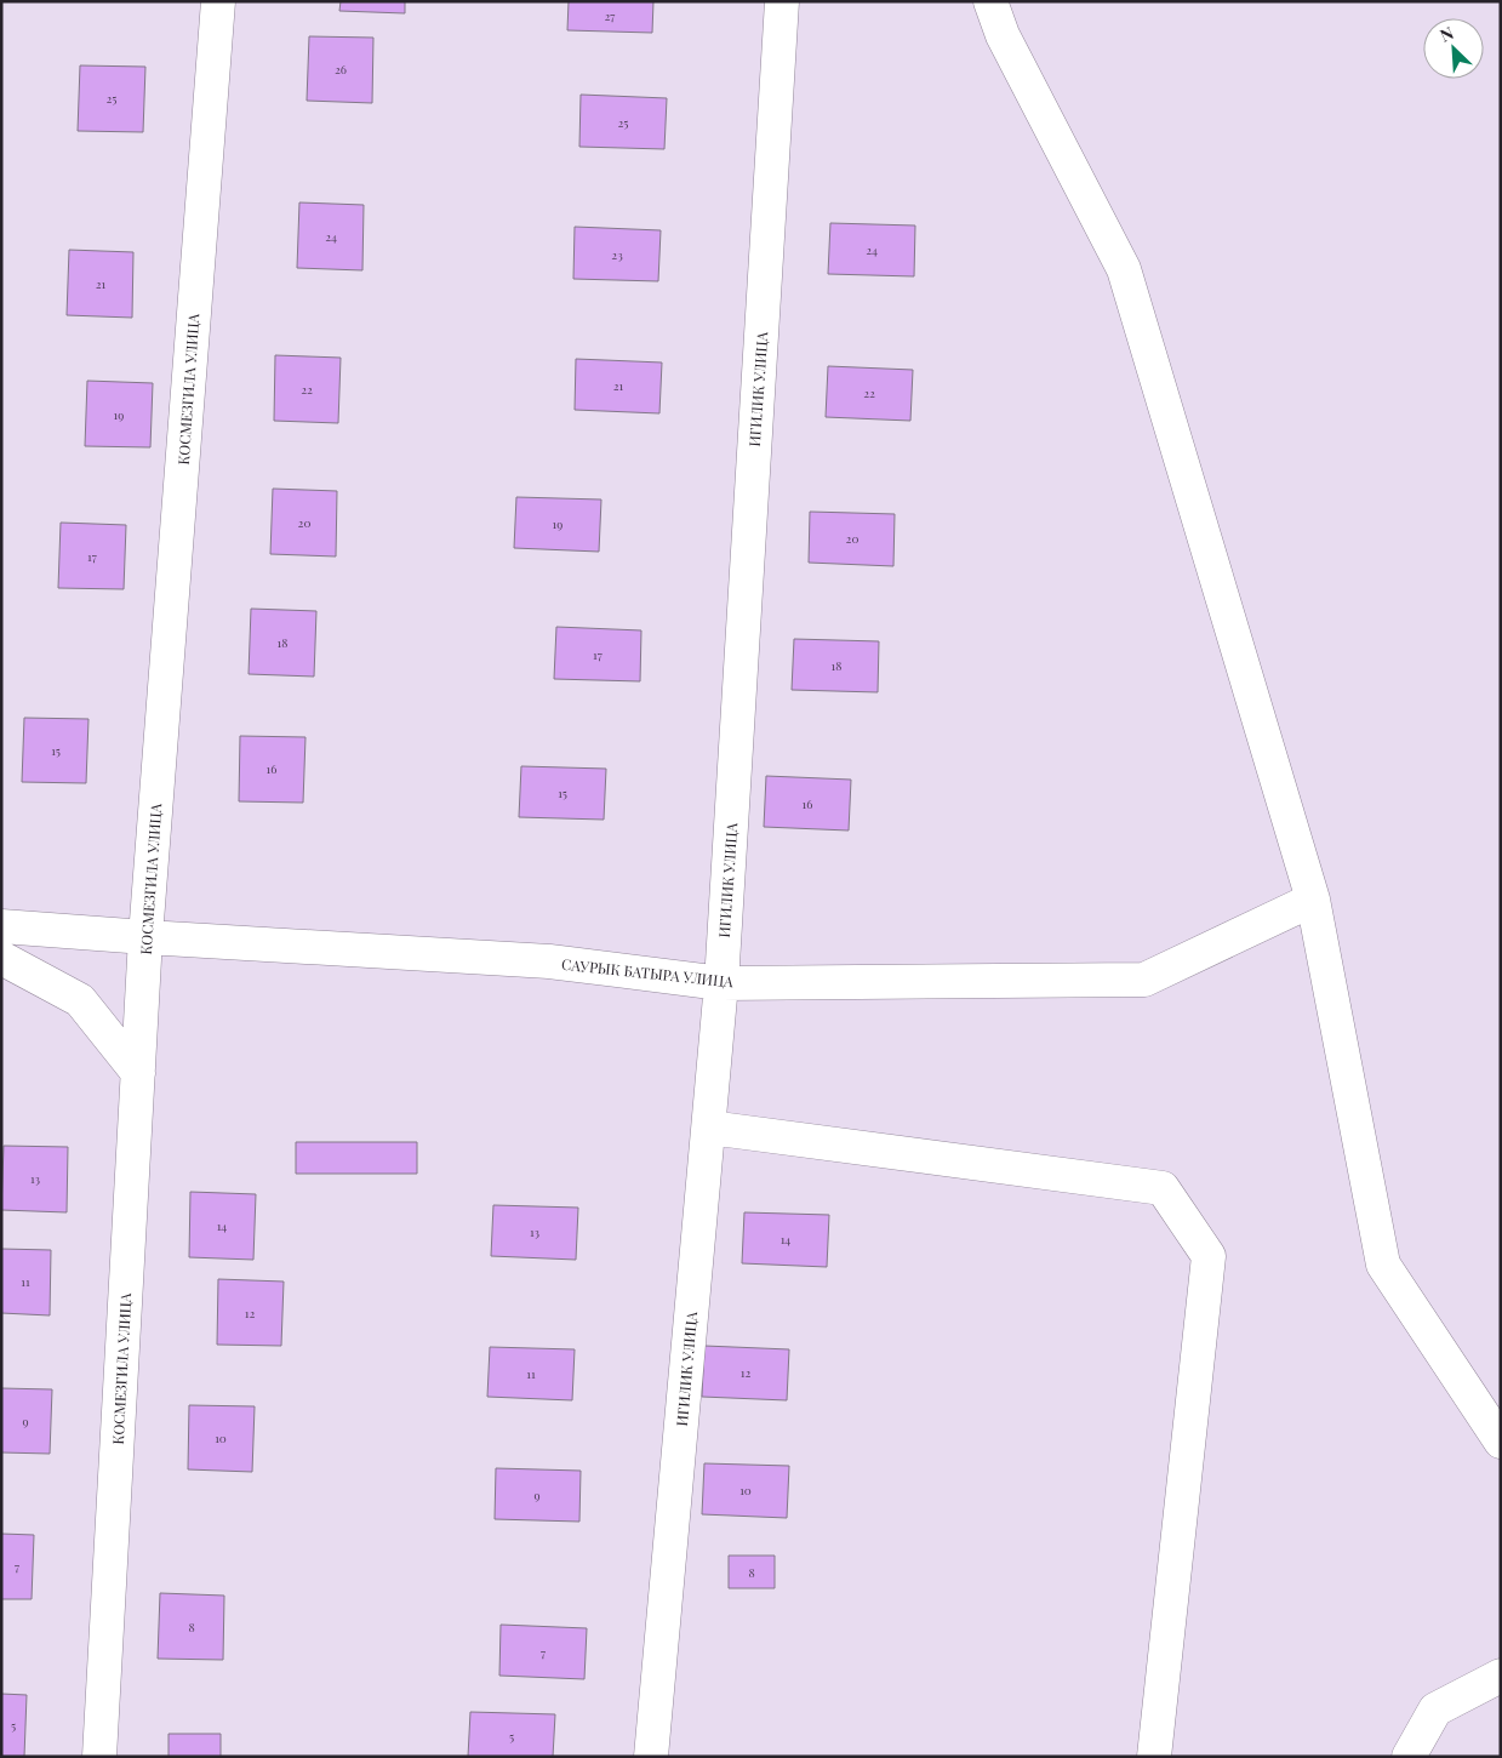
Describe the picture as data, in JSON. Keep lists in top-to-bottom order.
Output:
{
  "streets": {
    "street": ["КОСМЕЗГИЛА УЛИЦА", "ИГИЛИК УЛИЦА", "САУРЫК БАТЫРА УЛИЦА"]
  },
  "crossings": [
    ["КОСМЕЗГИЛА УЛИЦА", "САУРЫК БАТЫРА УЛИЦА"],
    ["ИГИЛИК УЛИЦА", "САУРЫК БАТЫРА УЛИЦА"]
  ],
  "house_numbers": [
    "27",
    "26",
    "25",
    "25",
    "24",
    "24",
    "23",
    "21",
    "21",
    "22",
    "22",
    "19",
    "20",
    "19",
    "20",
    "17",
    "18",
    "17",
    "18",
    "15",
    "16",
    "15",
    "16",
    "13",
    "14",
    "13",
    "14",
    "11",
    "12",
    "12",
    "11",
    "9",
    "10",
    "10",
    "9",
    "7",
    "8",
    "8",
    "7",
    "5",
    "5"
  ],
  "north": "top left"
}
